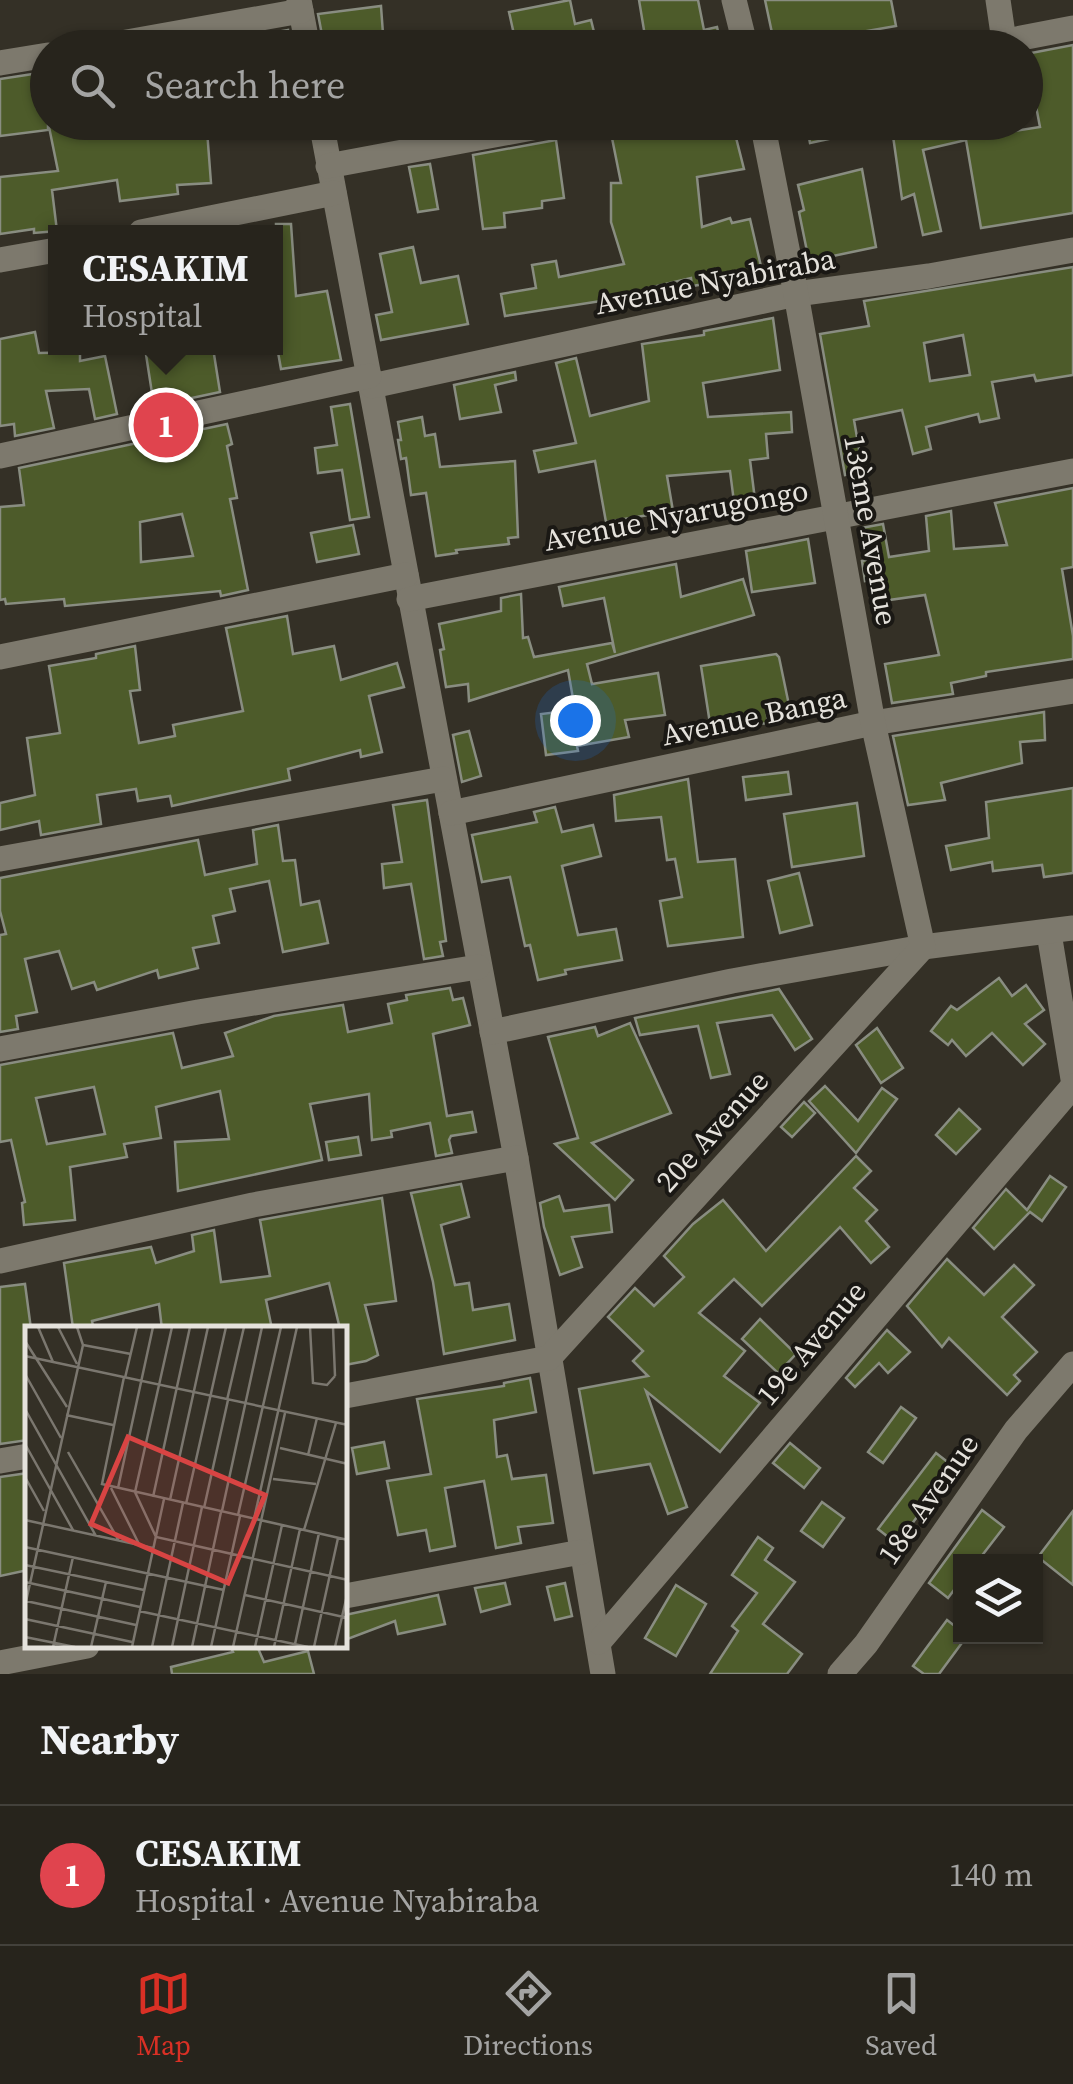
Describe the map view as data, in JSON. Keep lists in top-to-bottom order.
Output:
{
  "streets": {
    "street": [
      "Avenue Nyabiraba",
      "Avenue Nyarugongo",
      "13ème Avenue",
      "Avenue Banga",
      "20e Avenue",
      "19e Avenue",
      "18e Avenue"
    ]
  },
  "crossings": [
    ["Avenue Nyabiraba", "13ème Avenue"],
    ["Avenue Nyarugongo", "13ème Avenue"],
    ["13ème Avenue", "Avenue Banga"],
    ["13ème Avenue", "20e Avenue"]
  ],
  "page": {
    "search": "Search here",
    "popup": ["CESAKIM", "Hospital"],
    "pins": "1",
    "heading": "Nearby",
    "list": [
      {
        "mark": "1",
        "name": "CESAKIM",
        "note": "Hospital · Avenue Nyabiraba",
        "value": "140 m"
      }
    ],
    "nav": ["Map", "Directions", "Saved"]
  }
}
